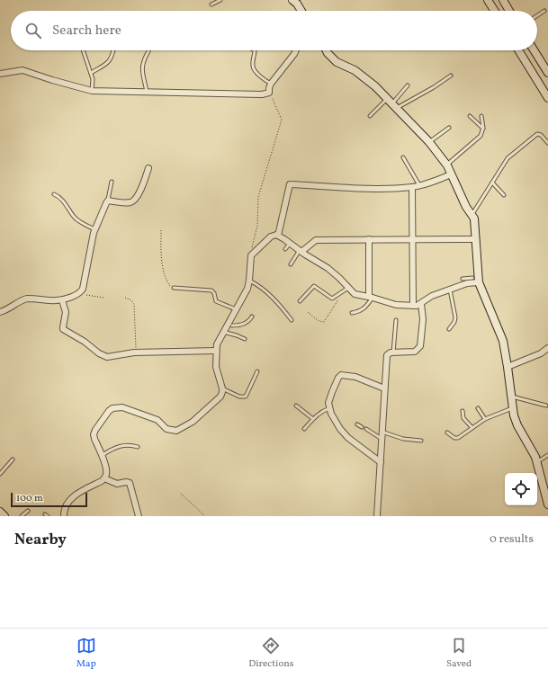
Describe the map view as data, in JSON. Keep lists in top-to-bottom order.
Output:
{
  "scale_bar": "100 m",
  "page": {
    "search": "Search here",
    "scale": "100 m",
    "heading": ["Nearby", "0 results"],
    "nav": ["Map", "Directions", "Saved"]
  }
}
